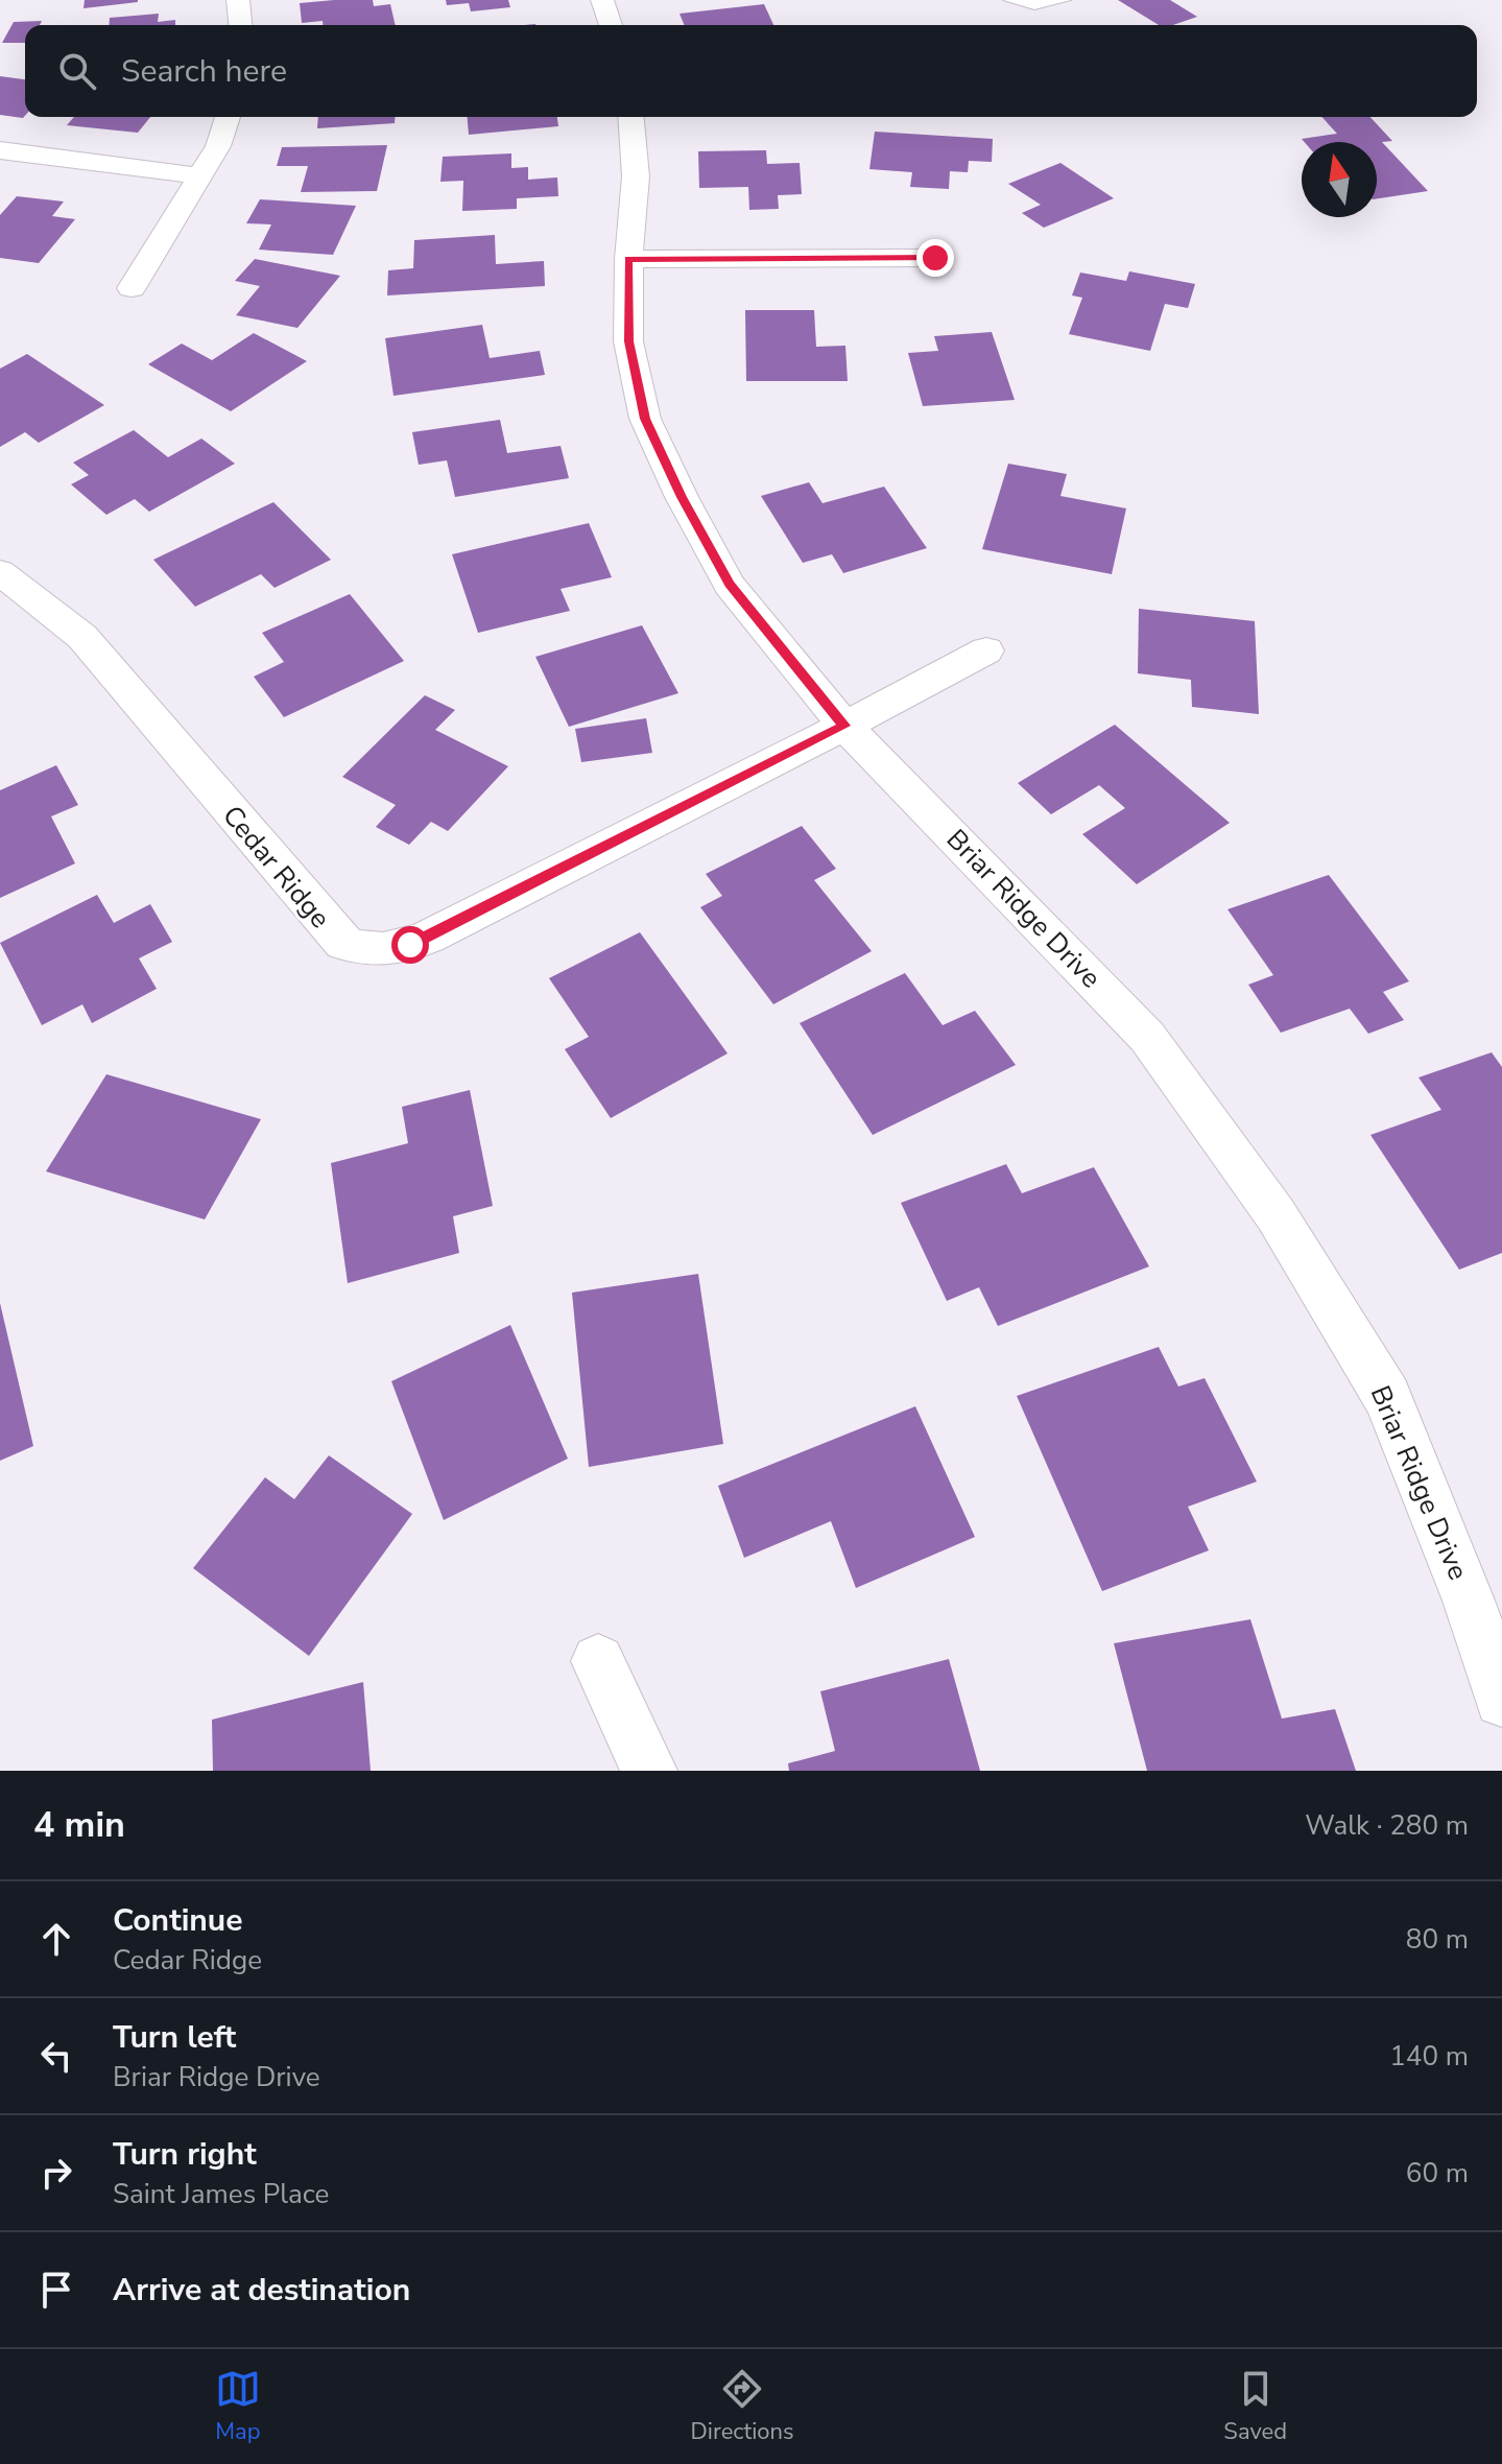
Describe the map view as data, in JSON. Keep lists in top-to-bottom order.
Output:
{
  "streets": {
    "street": ["Cedar Ridge", "Briar Ridge Drive"]
  },
  "crossings": [
    ["Cedar Ridge", "Briar Ridge Drive"]
  ],
  "north": "top",
  "page": {
    "search": "Search here",
    "heading": ["4 min", "Walk · 280 m"],
    "list": [
      ["Continue", "Cedar Ridge", "80 m"],
      ["Turn left", "Briar Ridge Drive", "140 m"],
      ["Turn right", "Saint James Place", "60 m"],
      "Arrive at destination"
    ],
    "nav": ["Map", "Directions", "Saved"]
  }
}
